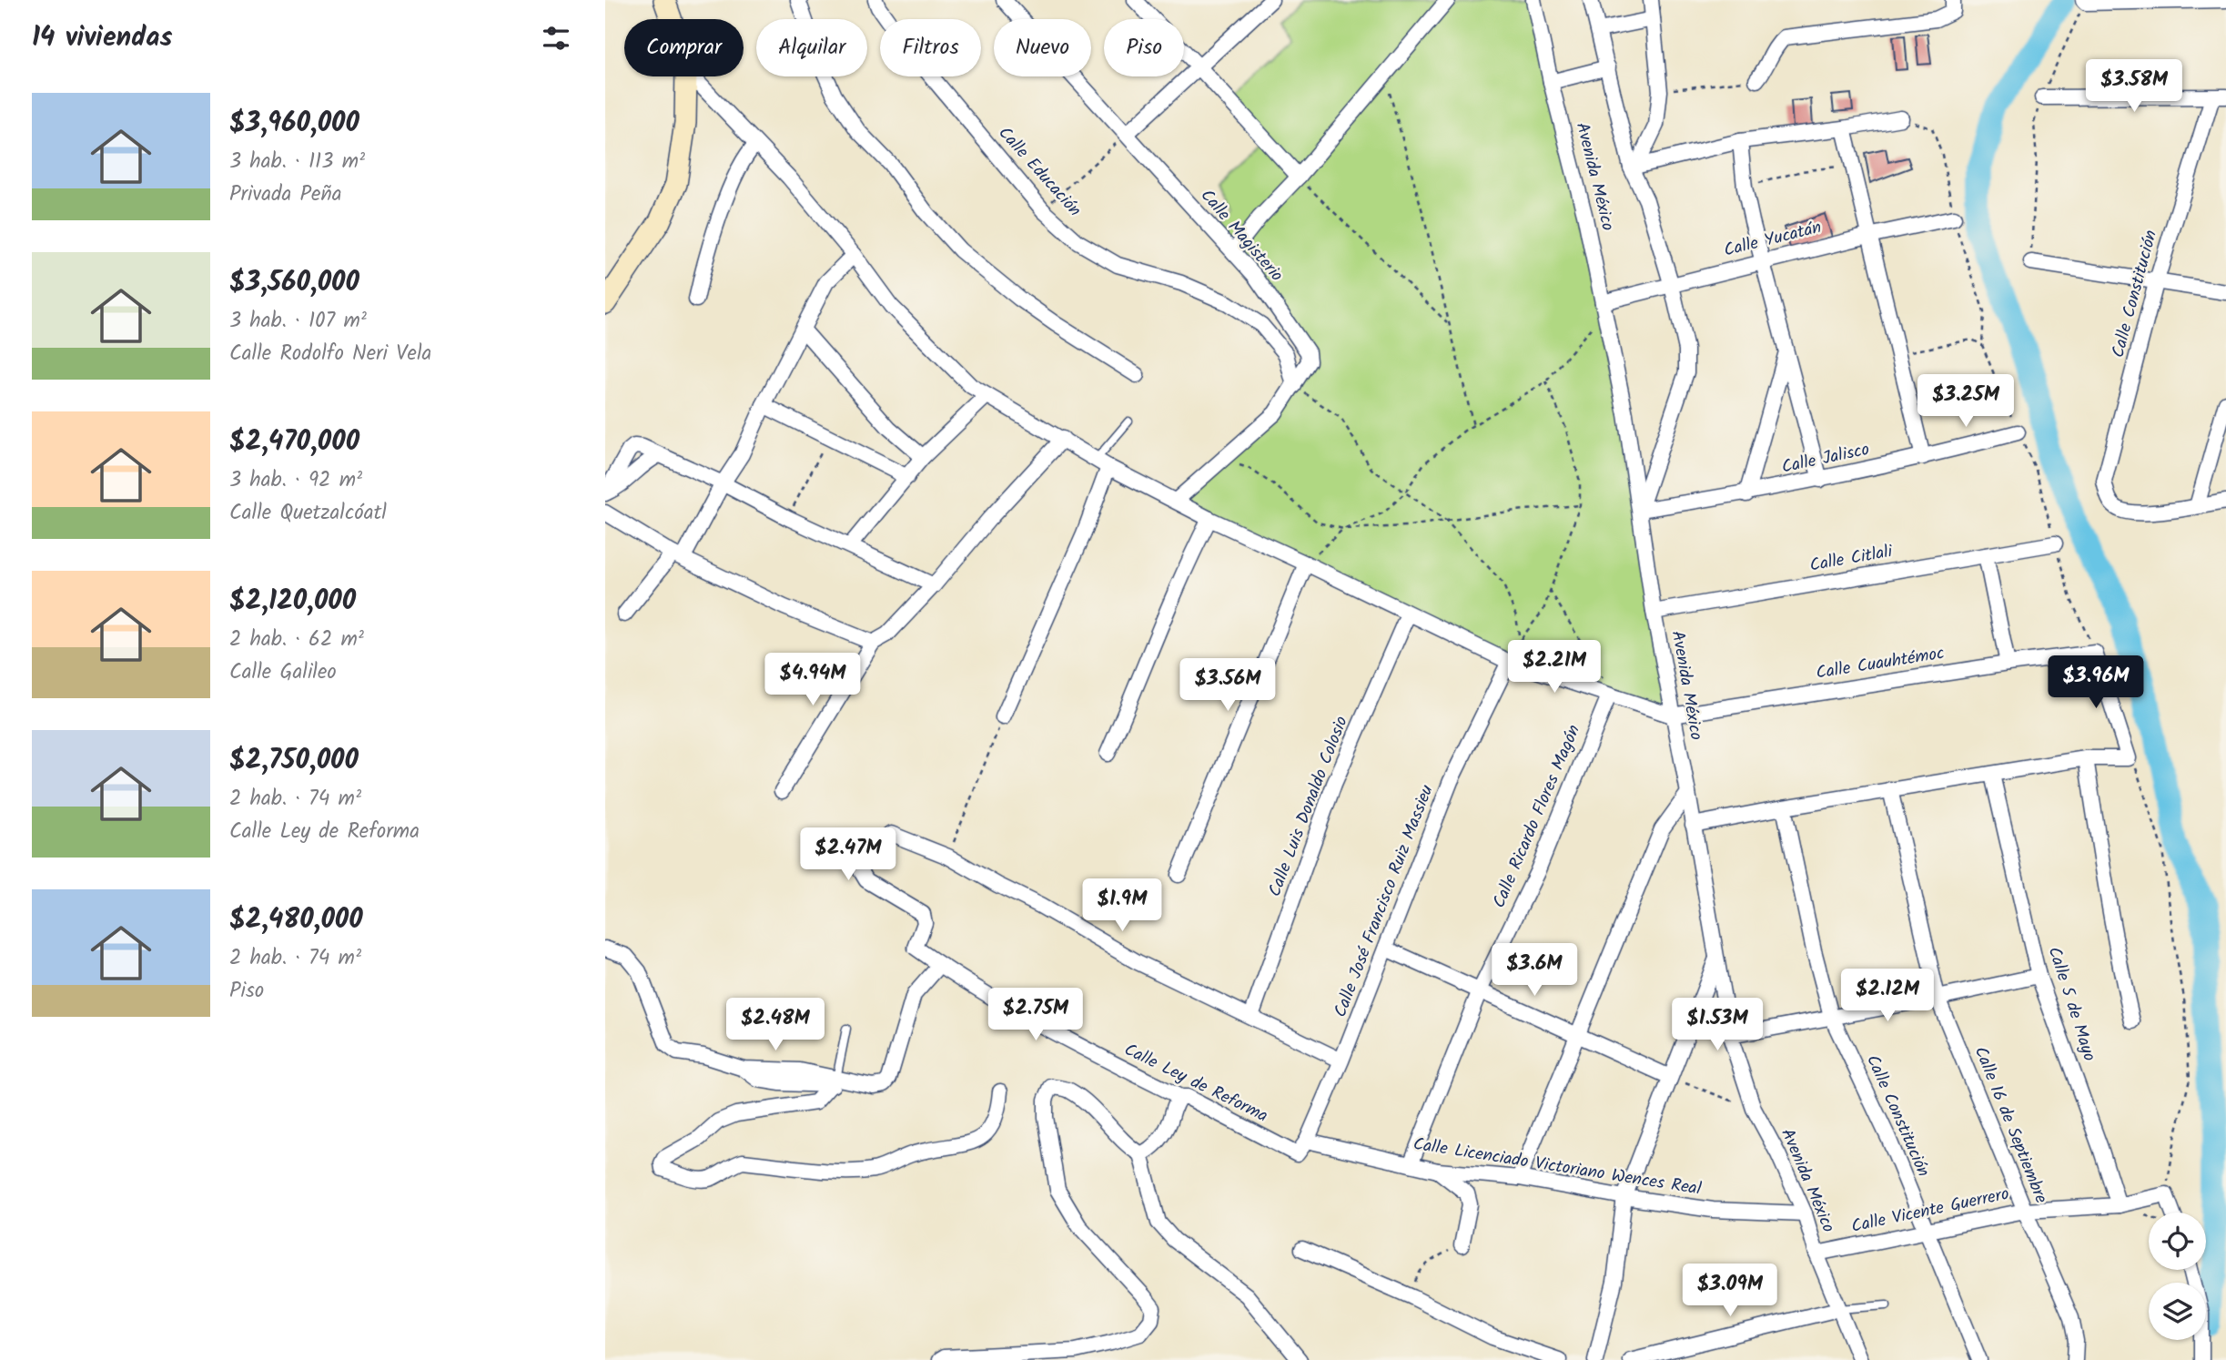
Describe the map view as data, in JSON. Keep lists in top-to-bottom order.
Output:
{
  "streets": {
    "street": [
      "Calle Educación",
      "Avenida México",
      "Calle Magisterio",
      "Calle Yucatán",
      "Calle Constitución",
      "Calle Jalisco",
      "Calle Citlali",
      "Calle Cuauhtémoc",
      "Calle Luis Donaldo Colosio",
      "Calle Ricardo Flores Magón",
      "Calle José Francisco Ruiz Massieu",
      "Calle 5 de Mayo",
      "Calle Ley de Reforma",
      "Calle 16 de Septiembre",
      "Calle Licenciado Victoriano Wences Real",
      "Calle Vicente Guerrero"
    ]
  },
  "crossings": [
    ["Calle Educación", "Calle Magisterio"],
    ["Avenida México", "Calle Yucatán"],
    ["Avenida México", "Calle Jalisco"],
    ["Avenida México", "Calle Citlali"],
    ["Avenida México", "Calle Cuauhtémoc"],
    ["Avenida México", "Calle Licenciado Victoriano Wences Real"],
    ["Avenida México", "Calle Vicente Guerrero"],
    ["Calle Constitución", "Calle Vicente Guerrero"],
    ["Calle Ricardo Flores Magón", "Calle Licenciado Victoriano Wences Real"],
    ["Calle José Francisco Ruiz Massieu", "Calle Ley de Reforma"],
    ["Calle José Francisco Ruiz Massieu", "Calle Licenciado Victoriano Wences Real"],
    ["Calle 5 de Mayo", "Calle Vicente Guerrero"],
    ["Calle 16 de Septiembre", "Calle Vicente Guerrero"]
  ],
  "page": {
    "heading": "14 viviendas",
    "chip": [
      "Comprar",
      "Alquilar",
      "Filtros",
      "Nuevo",
      "Piso"
    ],
    "price": [
      "$3.58M",
      "$3.25M",
      "$2.21M",
      "$4.94M",
      "$3.96M",
      "$3.56M",
      "$2.47M",
      "$1.9M",
      "$3.6M",
      "$2.12M",
      "$2.75M",
      "$2.48M",
      "$1.53M",
      "$3.09M"
    ],
    "list": [
      {
        "name": "$3,960,000",
        "note": "3 hab. · 113 m² · Privada Peña"
      },
      {
        "name": "$3,560,000",
        "note": "3 hab. · 107 m² · Calle Rodolfo Neri Vela"
      },
      {
        "name": "$2,470,000",
        "note": "3 hab. · 92 m² · Calle Quetzalcóatl"
      },
      {
        "name": "$2,120,000",
        "note": "2 hab. · 62 m² · Calle Galileo"
      },
      {
        "name": "$2,750,000",
        "note": "2 hab. · 74 m² · Calle Ley de Reforma"
      },
      {
        "name": "$2,480,000",
        "note": "2 hab. · 74 m² · Piso"
      }
    ]
  }
}
